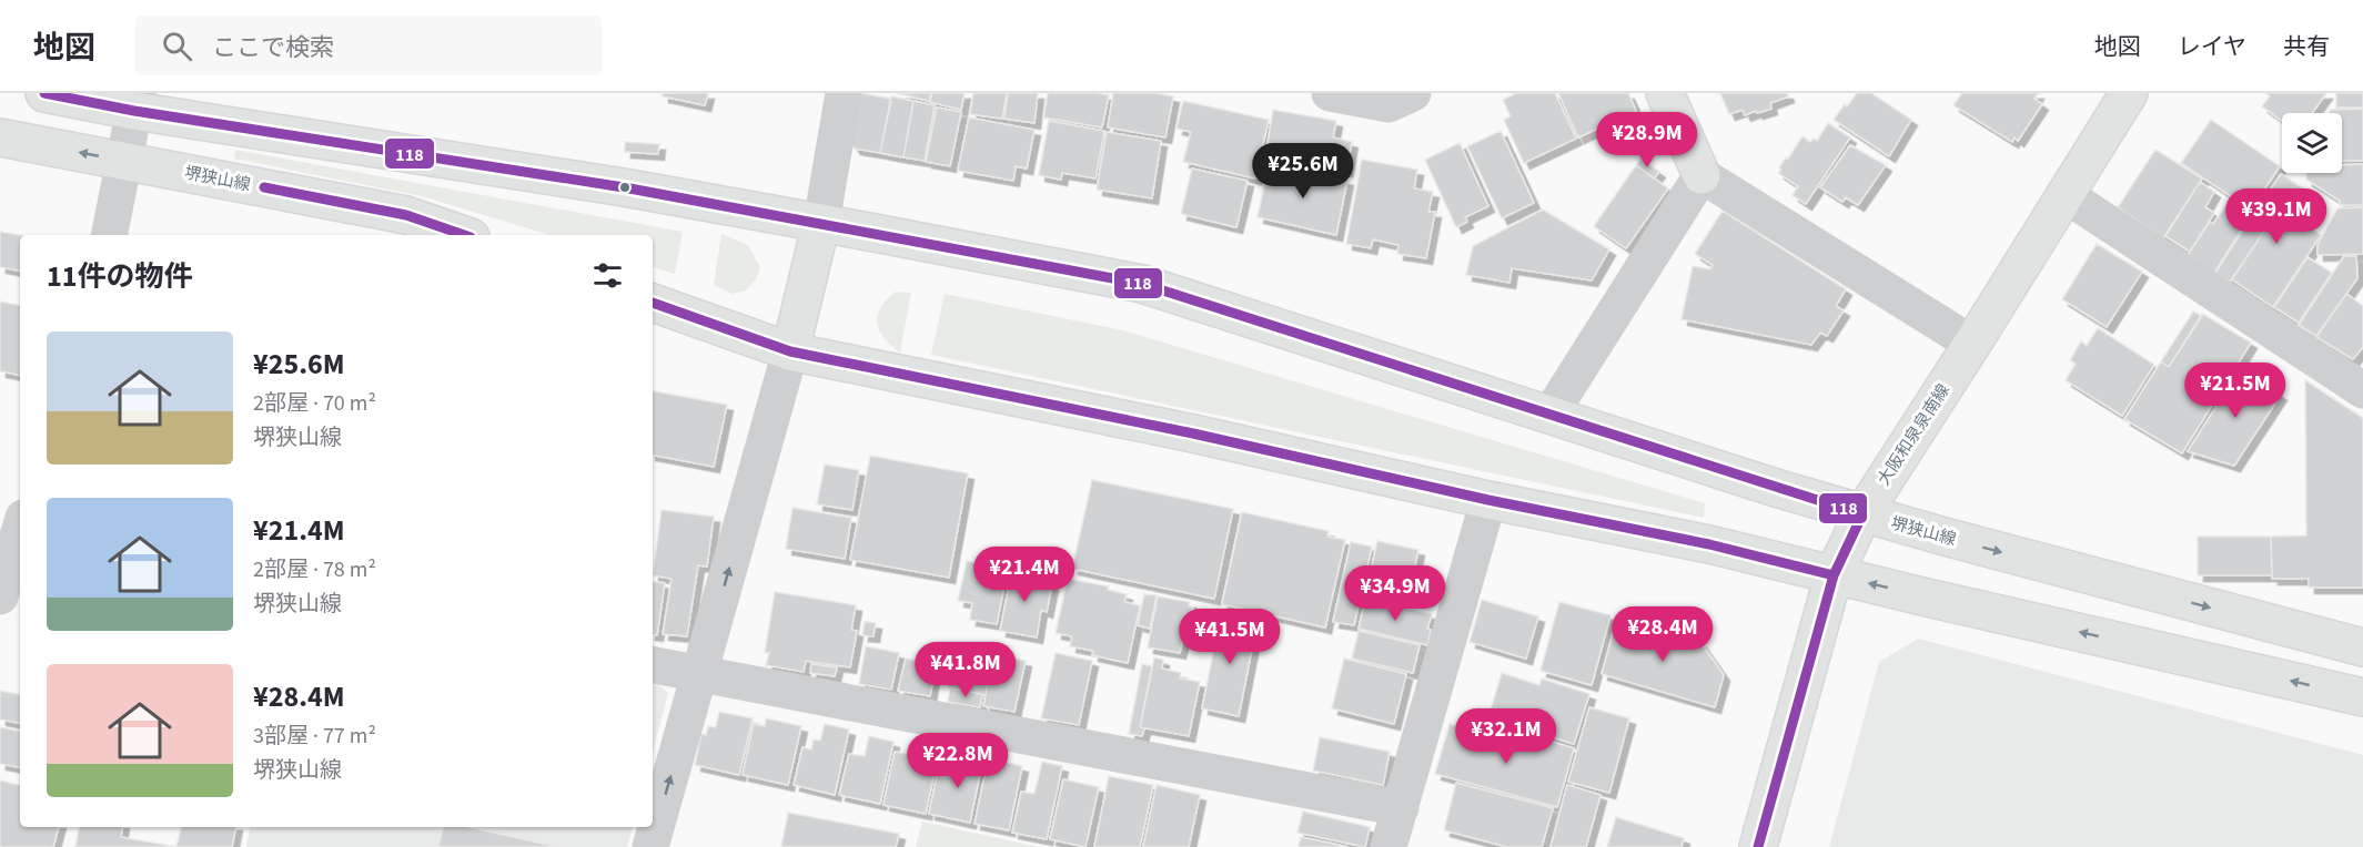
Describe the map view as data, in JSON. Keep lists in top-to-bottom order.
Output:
{
  "streets": {
    "main road": ["堺狭山線", "大阪和泉泉南線"]
  },
  "crossings": [
    ["堺狭山線", "大阪和泉泉南線"]
  ],
  "lines": ["transit line 118"],
  "page": {
    "header": "地図",
    "search": "ここで検索",
    "nav": ["地図", "レイヤ", "共有"],
    "price": [
      "¥28.9M",
      "¥25.6M",
      "¥39.1M",
      "¥21.5M",
      "¥21.4M",
      "¥34.9M",
      "¥28.4M",
      "¥41.5M",
      "¥41.8M",
      "¥32.1M",
      "¥22.8M"
    ],
    "heading": "11件の物件",
    "list": [
      {
        "name": "¥25.6M",
        "note": "2部屋 · 70 m² · 堺狭山線"
      },
      {
        "name": "¥21.4M",
        "note": "2部屋 · 78 m² · 堺狭山線"
      },
      {
        "name": "¥28.4M",
        "note": "3部屋 · 77 m² · 堺狭山線"
      }
    ]
  }
}
